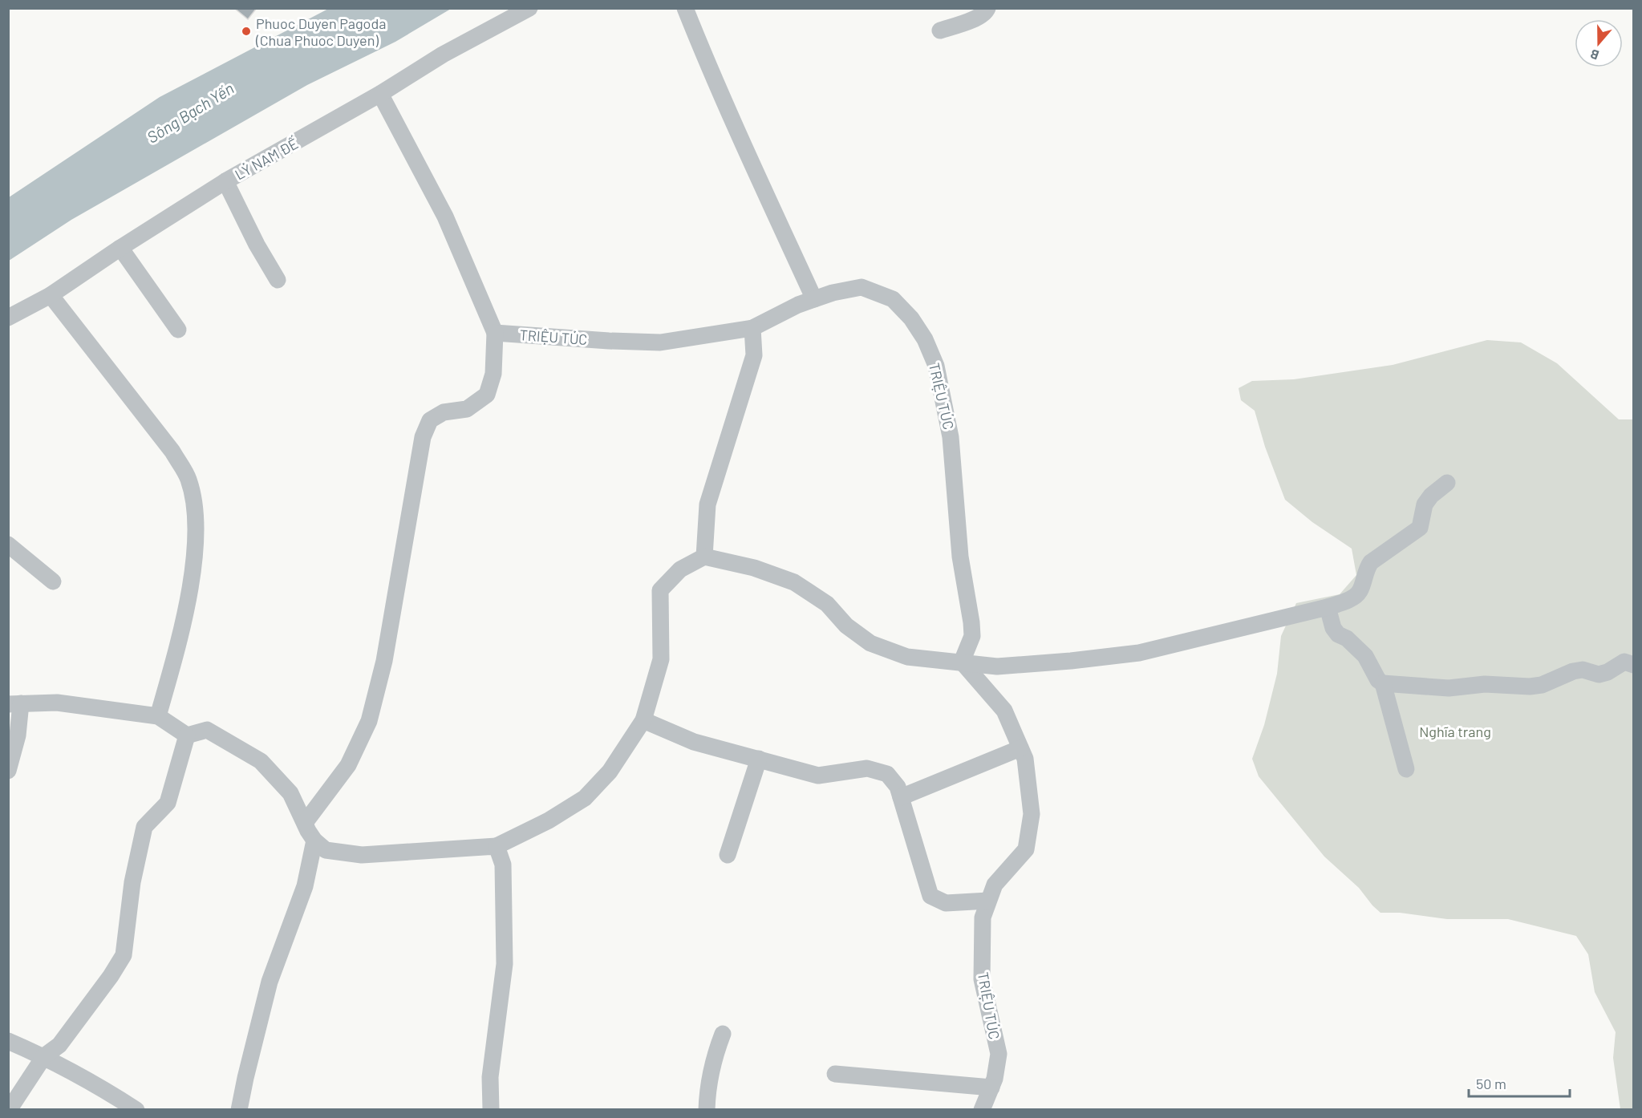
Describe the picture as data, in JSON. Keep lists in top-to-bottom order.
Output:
{
  "streets": {
    "street": ["LÝ NAM ĐẾ", "TRIỆU TÚC"]
  },
  "water": ["Sông Bạch Yến"],
  "parks": ["Nghĩa trang"],
  "places": ["Phuoc Duyen Pagoda (Chua Phuoc Duyen)"],
  "scale_bar": "50 m",
  "north": "bottom"
}
